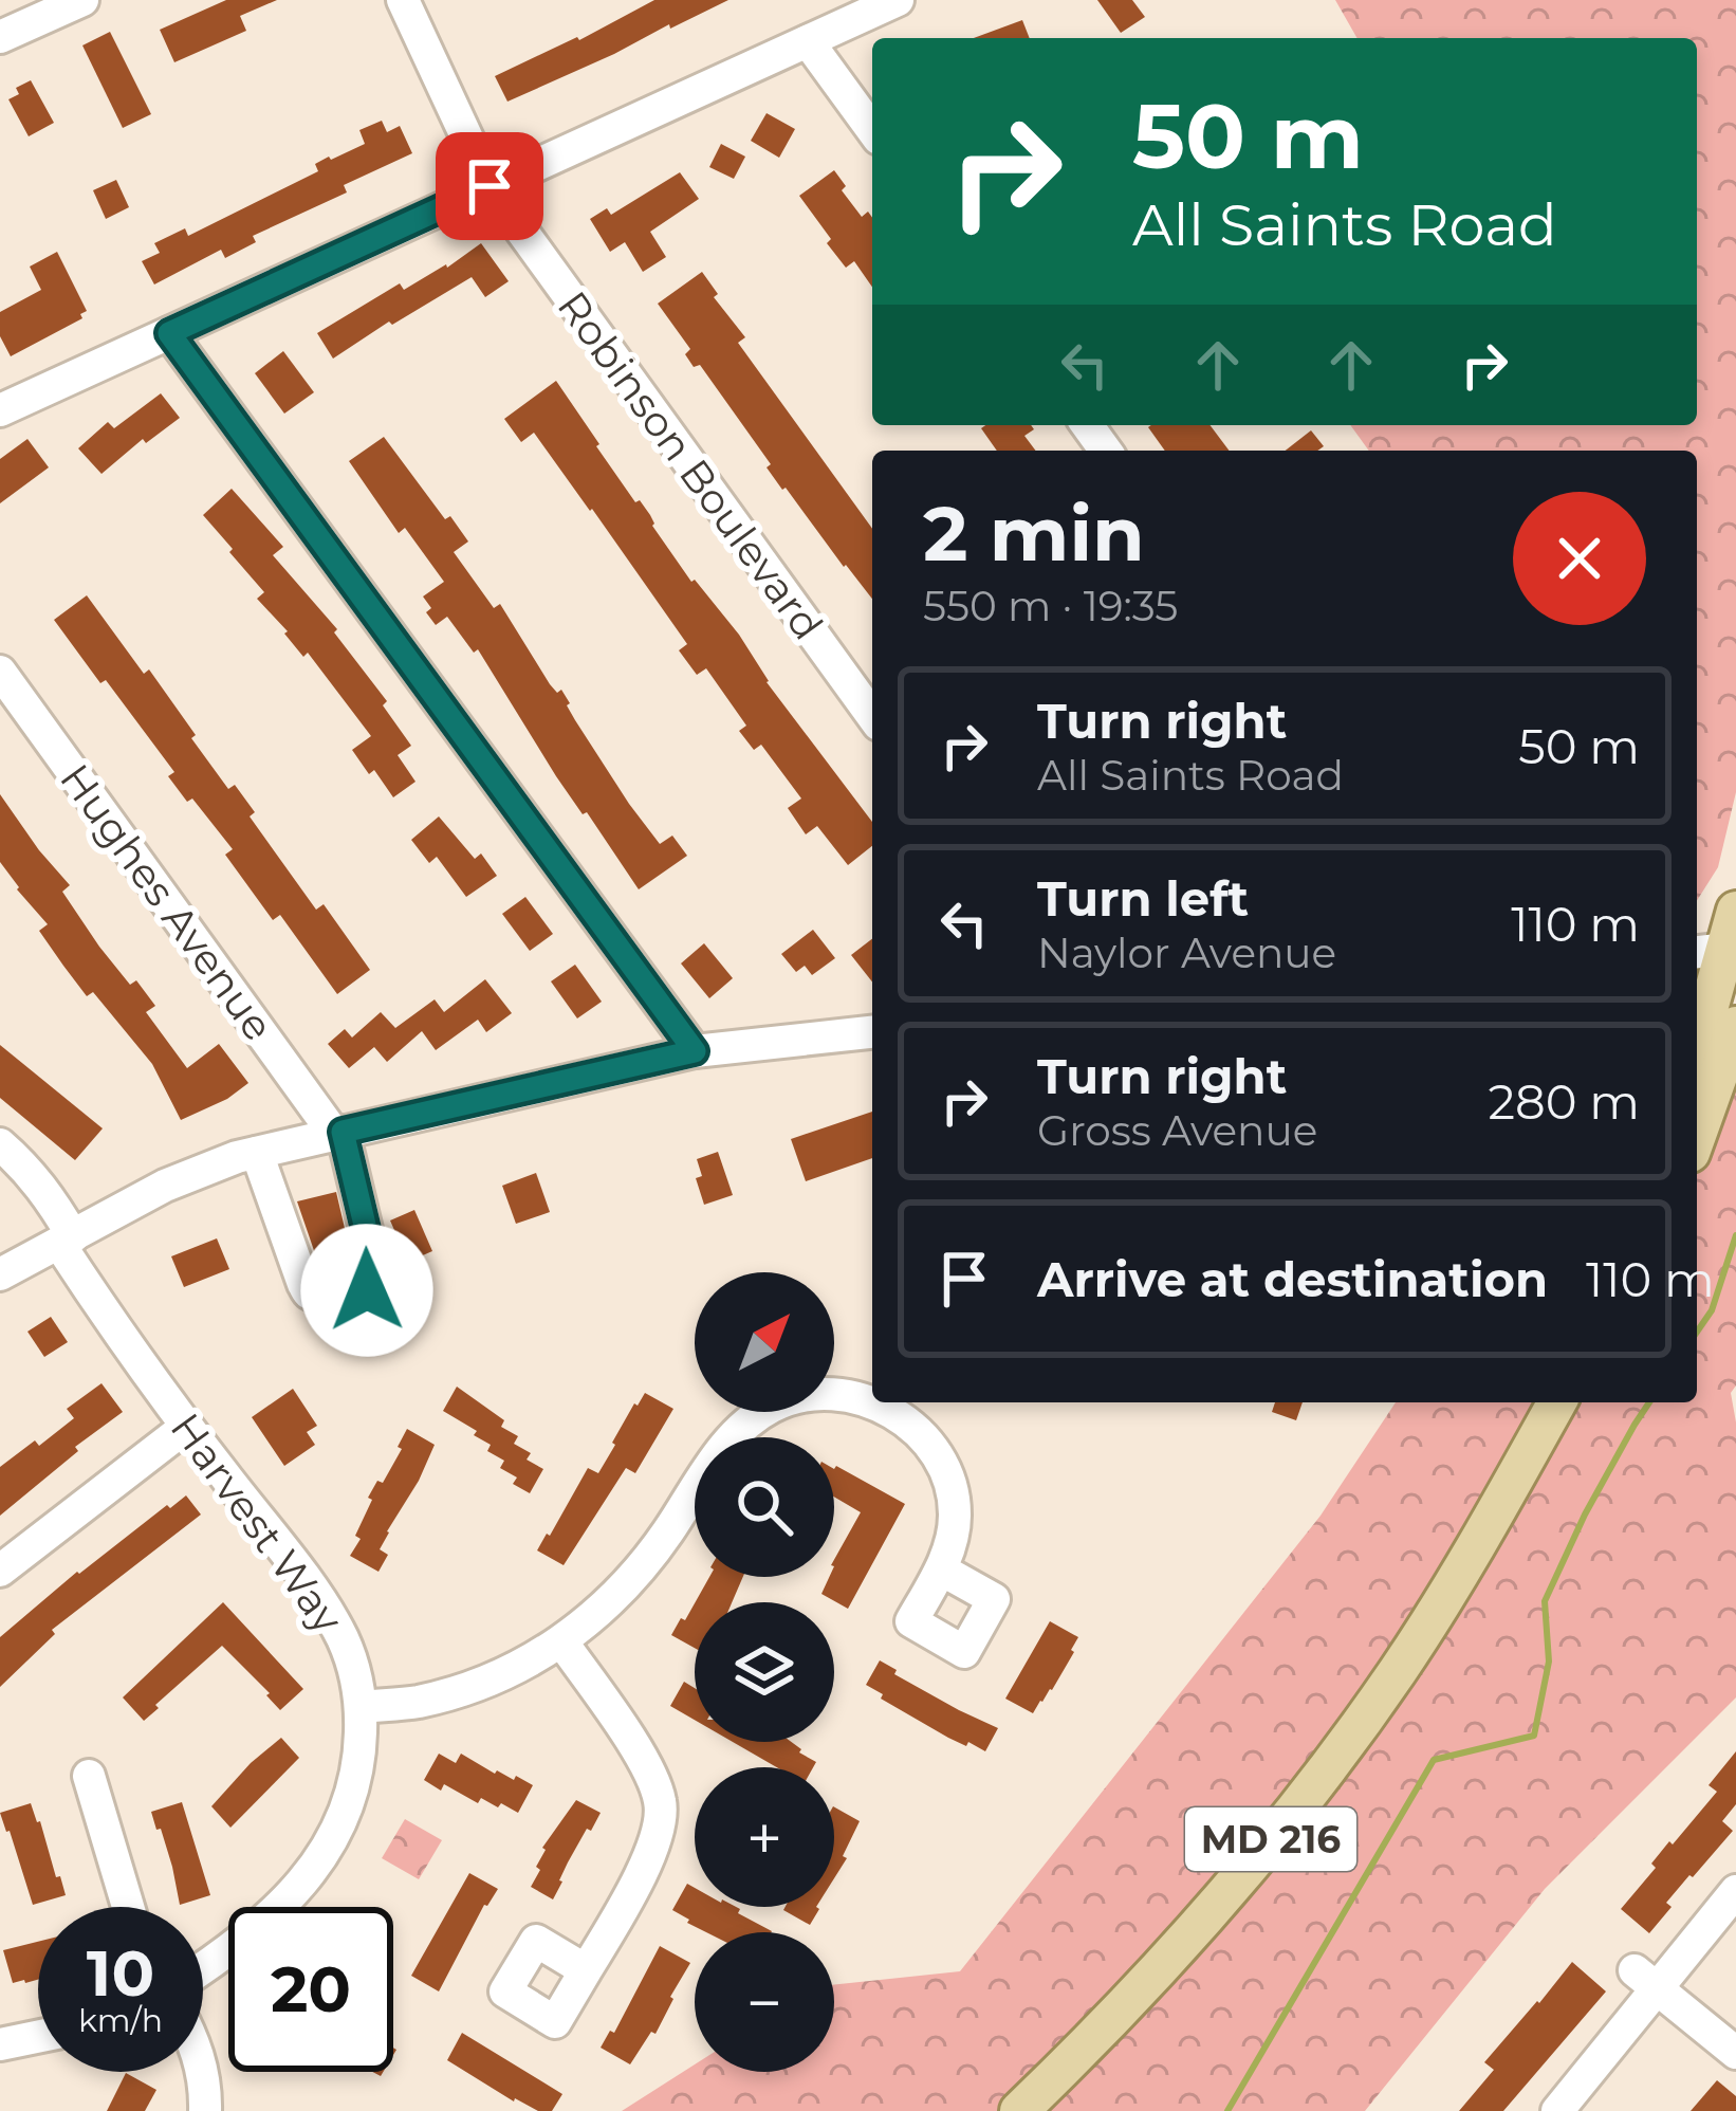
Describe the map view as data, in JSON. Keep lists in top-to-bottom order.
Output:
{
  "streets": {
    "main road": ["MD 216"],
    "street": ["Robinson Boulevard", "Hughes Avenue", "Harvest Way"]
  },
  "north": "top right",
  "page": {
    "turn": ["50 m", "All Saints Road"],
    "heading": ["2 min", "550 m · 19:35"],
    "list": [
      {
        "name": "Turn right",
        "note": "All Saints Road",
        "value": "50 m"
      },
      {
        "name": "Turn left",
        "note": "Naylor Avenue",
        "value": "110 m"
      },
      {
        "name": "Turn right",
        "note": "Gross Avenue",
        "value": "280 m"
      },
      {
        "name": "Arrive at destination",
        "value": "110 m"
      }
    ],
    "map_buttons": ["+", "−"],
    "speed": "10 km/h",
    "limit": "20"
  }
}
